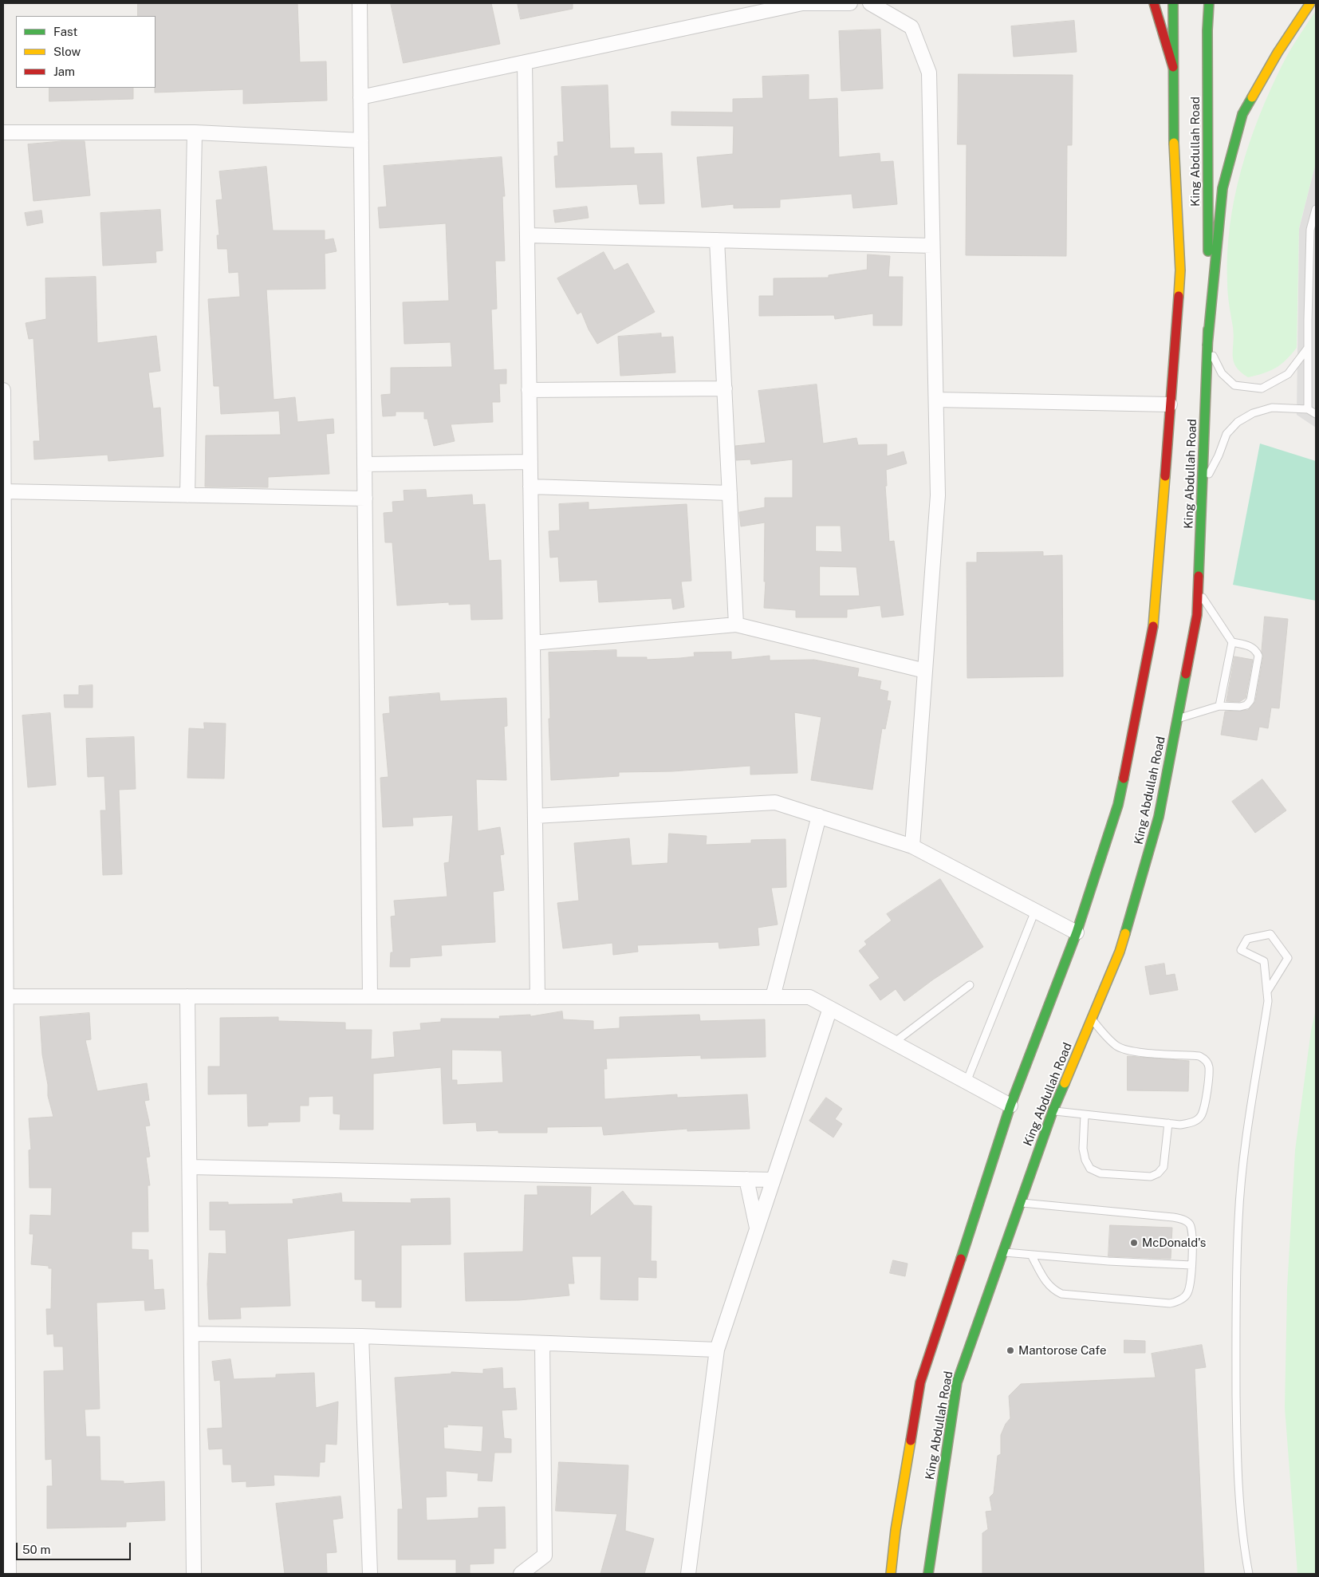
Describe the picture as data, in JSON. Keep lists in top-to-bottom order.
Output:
{
  "streets": {
    "street": ["King Abdullah Road"]
  },
  "places": ["McDonald's", "Mantorose Cafe"],
  "legend": ["Fast", "Slow", "Jam"],
  "scale_bar": "50 m"
}
